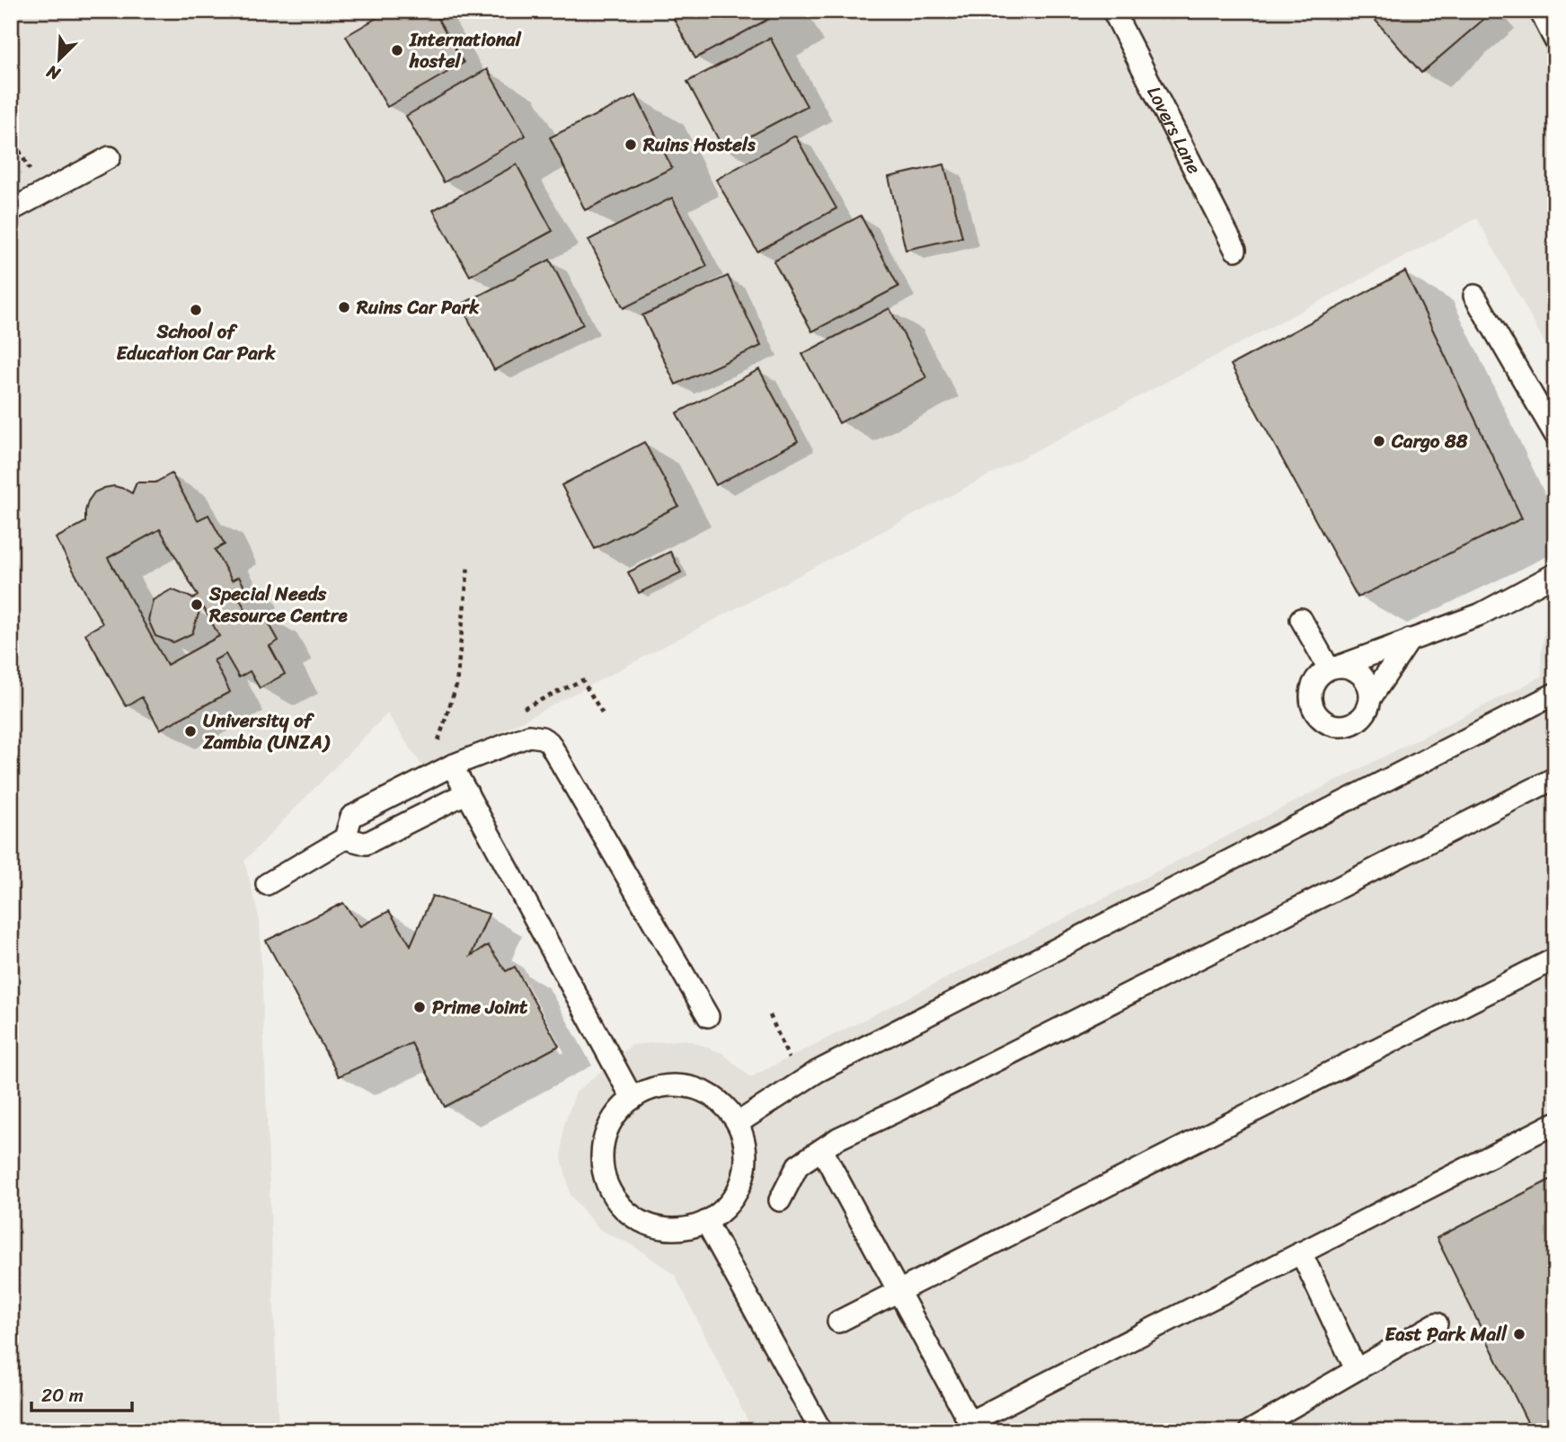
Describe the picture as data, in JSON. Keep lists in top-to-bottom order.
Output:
{
  "streets": {
    "lane": ["Lovers Lane"]
  },
  "places": [
    "International hostel",
    "Ruins Hostels",
    "Ruins Car Park",
    "School of Education Car Park",
    "Cargo 88",
    "Special Needs Resource Centre",
    "University of Zambia (UNZA)",
    "Prime Joint",
    "East Park Mall"
  ],
  "scale_bar": "20 m",
  "north": "bottom left"
}
